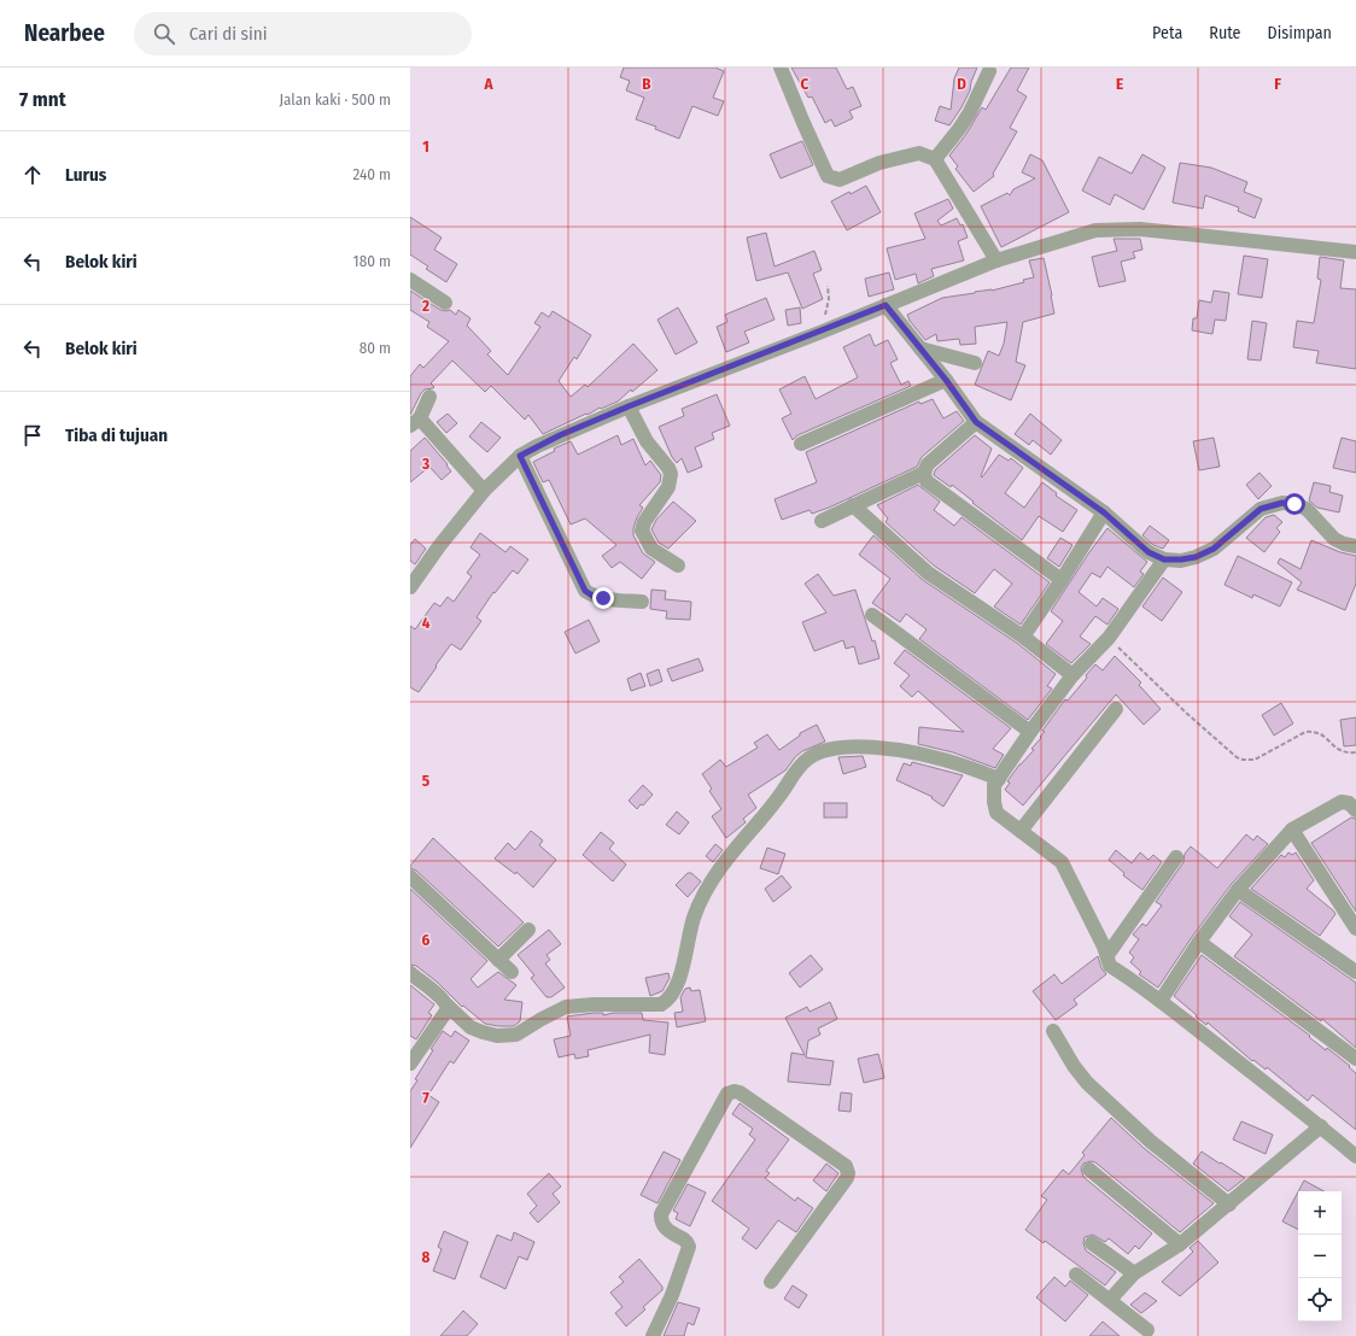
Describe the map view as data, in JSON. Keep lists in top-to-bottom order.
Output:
{
  "page": {
    "header": "Nearbee",
    "search": "Cari di sini",
    "nav": ["Peta", "Rute", "Disimpan"],
    "heading": ["7 mnt", "Jalan kaki · 500 m"],
    "list": [
      ["Lurus", "240 m"],
      ["Belok kiri", "180 m"],
      ["Belok kiri", "80 m"],
      "Tiba di tujuan"
    ],
    "map_buttons": ["+", "−"]
  },
  "grid": {
    "columns": [
      "A",
      "B",
      "C",
      "D",
      "E",
      "F"
    ],
    "rows": [
      "1",
      "2",
      "3",
      "4",
      "5",
      "6",
      "7",
      "8"
    ]
  }
}
